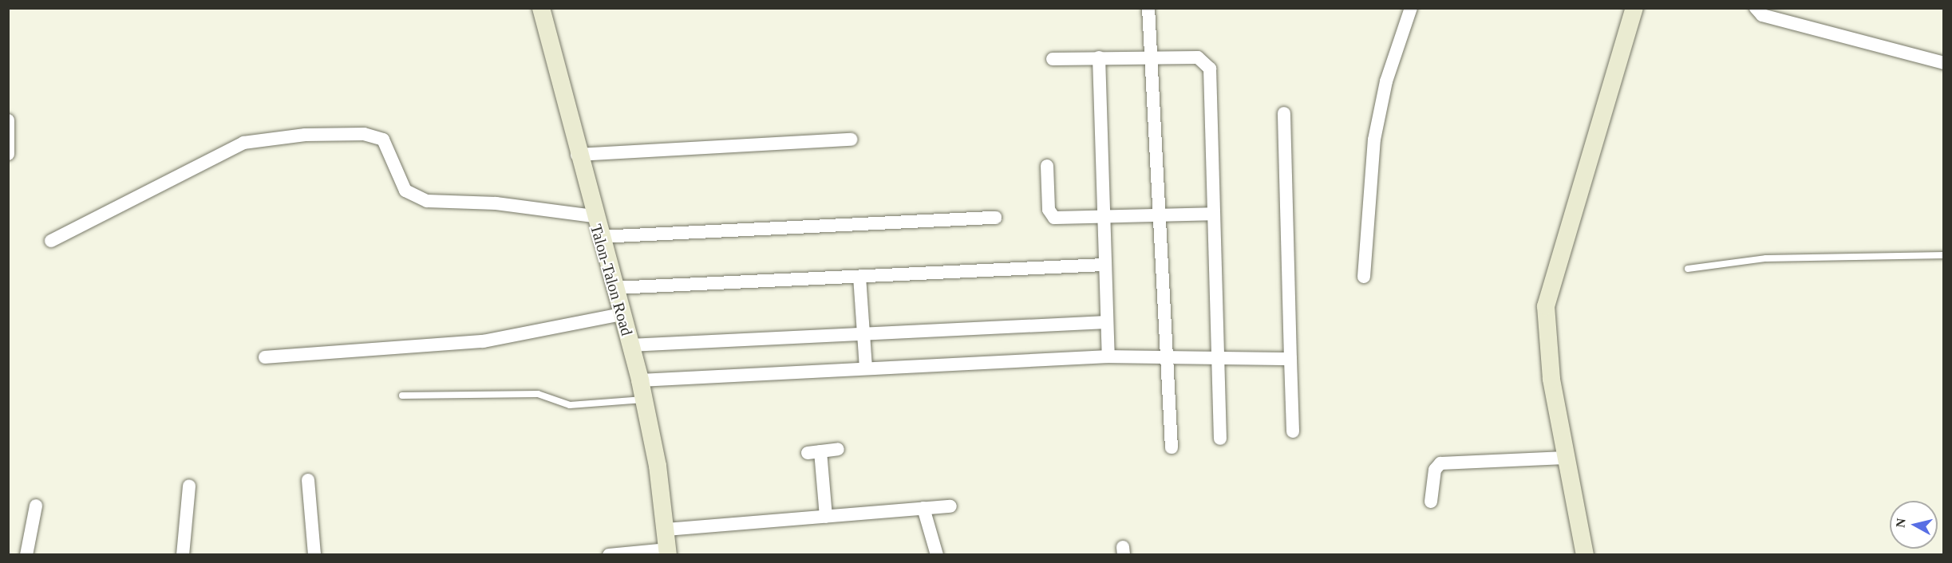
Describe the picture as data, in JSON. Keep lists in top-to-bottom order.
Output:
{
  "streets": {
    "street": ["Talon-Talon Road"]
  },
  "north": "left"
}
